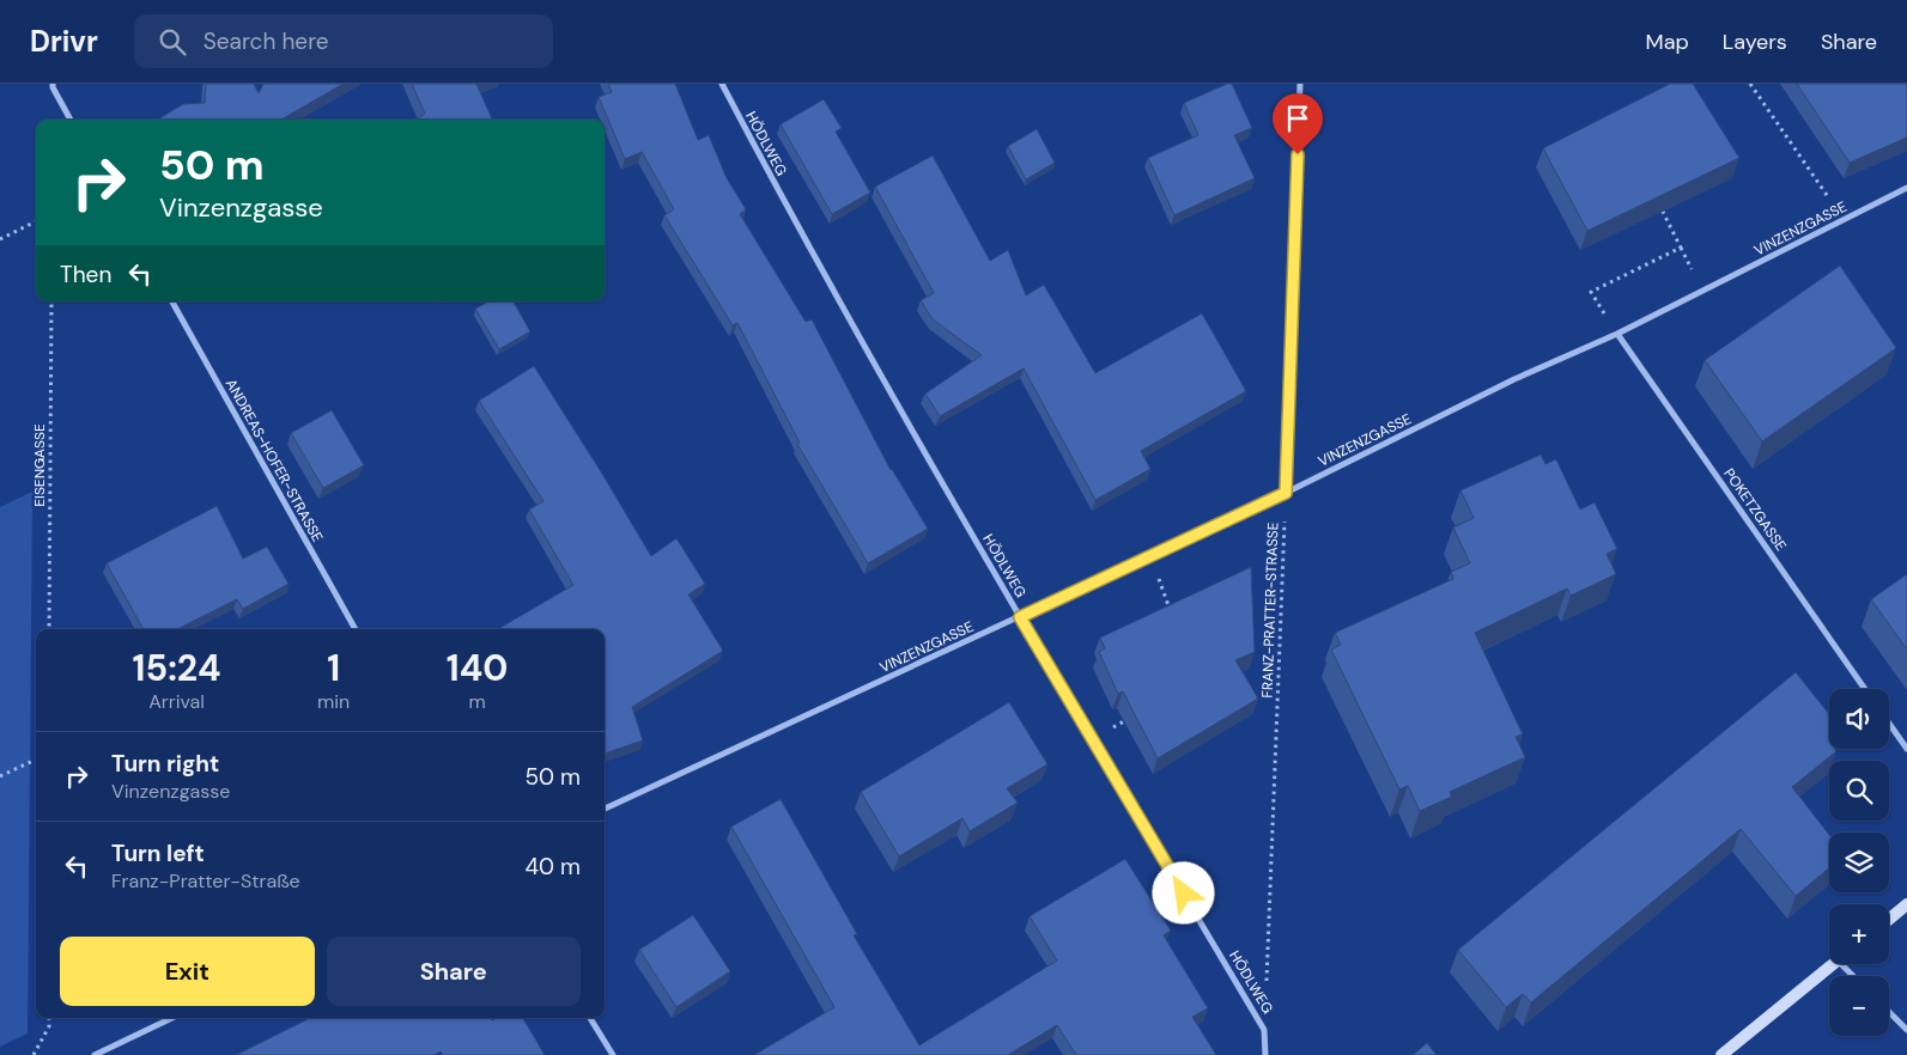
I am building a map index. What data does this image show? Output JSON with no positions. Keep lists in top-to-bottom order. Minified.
{"streets":{"street":["HÖDLWEG","VINZENZGASSE","ANDREAS-HOFER-STRASSE","POKETZGASSE"],"path":["EISENGASSE","FRANZ-PRATTER-STRASSE"]},"crossings":[["HÖDLWEG","VINZENZGASSE"],["HÖDLWEG","FRANZ-PRATTER-STRASSE"],["VINZENZGASSE","POKETZGASSE"],["VINZENZGASSE","FRANZ-PRATTER-STRASSE"]],"page":{"header":"Drivr","search":"Search here","nav":["Map","Layers","Share"],"turn":["50 m","Vinzenzgasse"],"then":"Then","eta":["15:24","Arrival","1","min","140","m"],"map_buttons":["+","−"],"list":[{"name":"Turn right","note":"Vinzenzgasse","value":"50 m"},{"name":"Turn left","note":"Franz-Pratter-Straße","value":"40 m"}],"buttons":["Exit","Share"]}}
